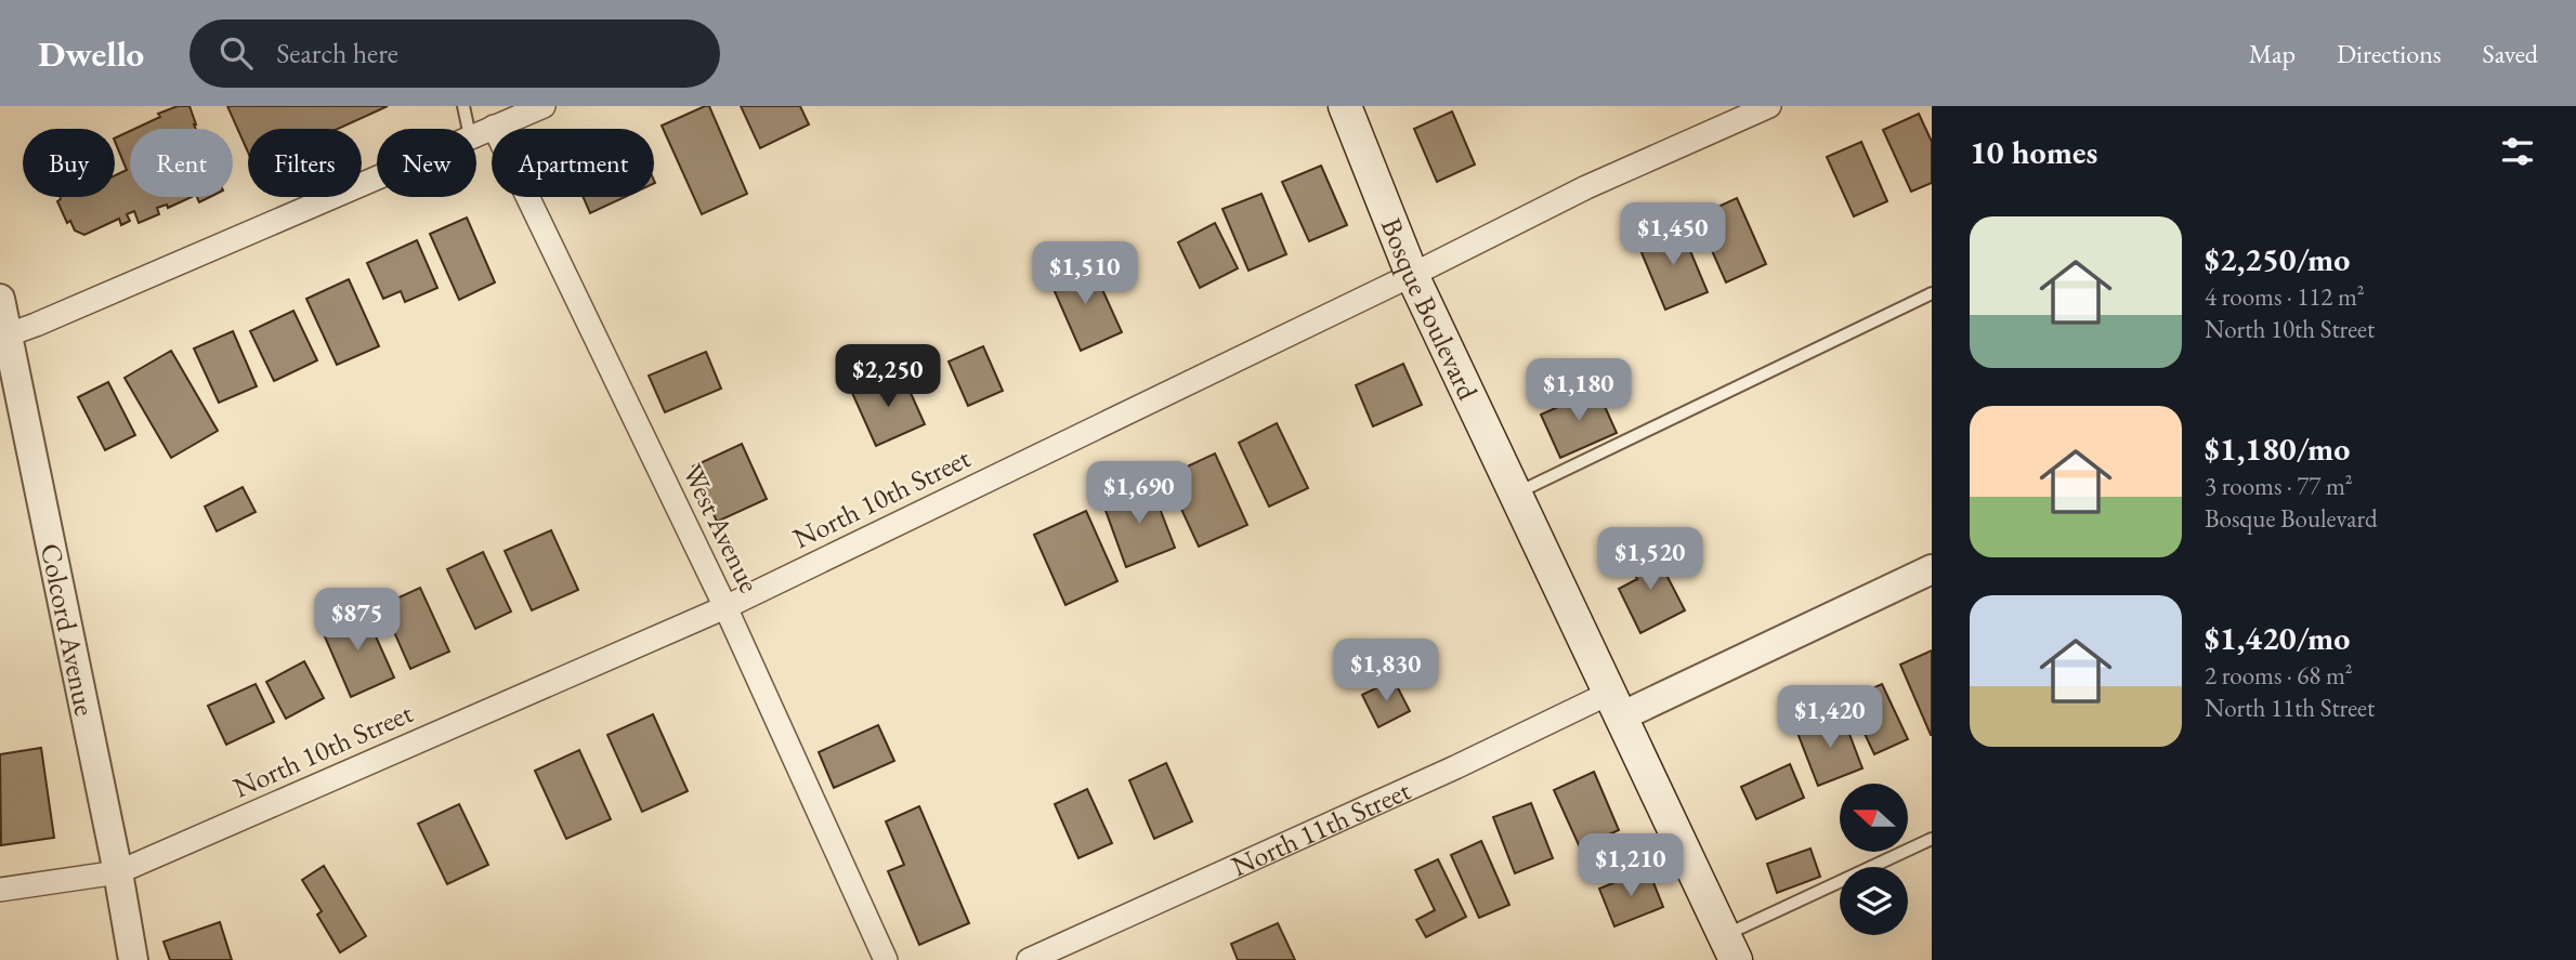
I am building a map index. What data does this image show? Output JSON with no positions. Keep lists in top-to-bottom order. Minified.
{"streets":{"main road":["Bosque Boulevard"],"street":["North 10th Street","West Avenue","Colcord Avenue","North 11th Street"]},"crossings":[["Bosque Boulevard","North 10th Street"],["Bosque Boulevard","North 11th Street"],["North 10th Street","West Avenue"],["North 10th Street","Colcord Avenue"]],"north":"left","page":{"header":"Dwello","search":"Search here","nav":["Map","Directions","Saved"],"heading":"10 homes","chip":["Buy","Rent","Filters","New","Apartment"],"list":[{"name":"$2,250/mo","note":"4 rooms · 112 m² · North 10th Street"},{"name":"$1,180/mo","note":"3 rooms · 77 m² · Bosque Boulevard"},{"name":"$1,420/mo","note":"2 rooms · 68 m² · North 11th Street"}],"price":["$1,450","$1,510","$2,250","$1,180","$1,690","$1,520","$875","$1,830","$1,420","$1,210"]}}
